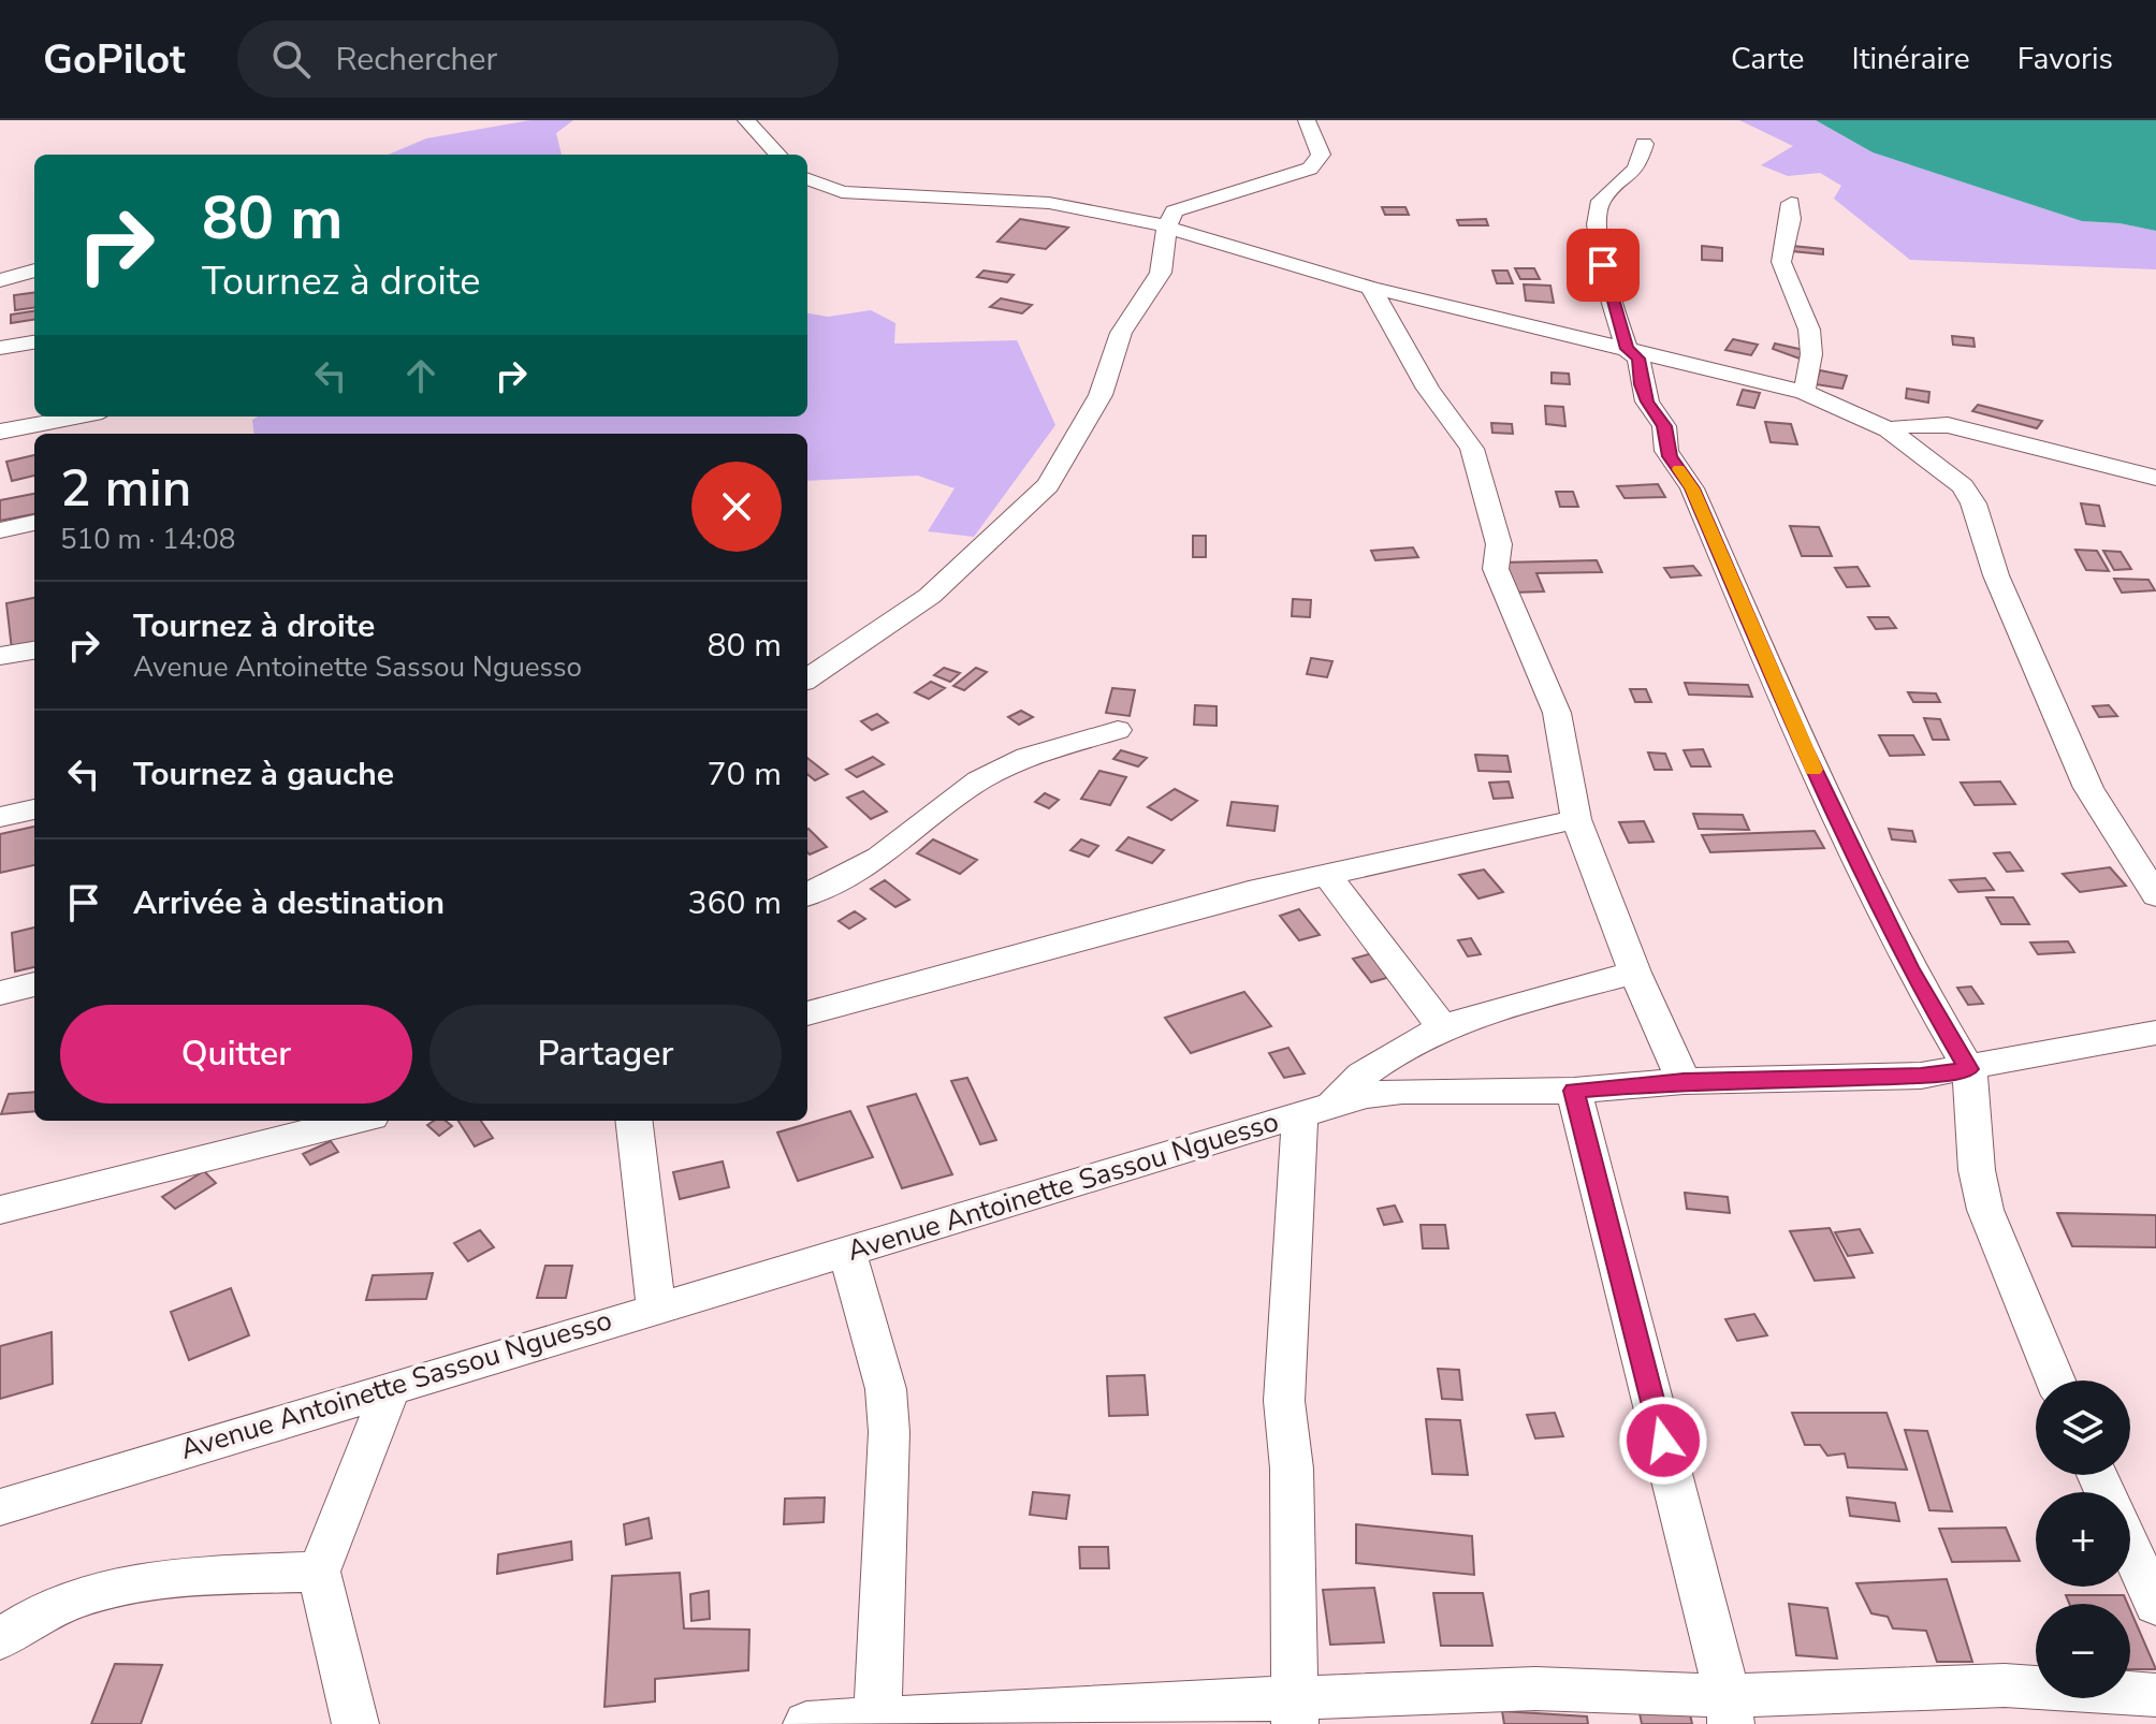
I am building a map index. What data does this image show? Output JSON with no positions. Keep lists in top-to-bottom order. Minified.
{"streets":{"street":["Avenue Antoinette Sassou Nguesso"]},"page":{"header":"GoPilot","search":"Rechercher","nav":["Carte","Itinéraire","Favoris"],"turn":["80 m","Tournez à droite"],"heading":["2 min","510 m · 14:08"],"list":[{"name":"Tournez à droite","note":"Avenue Antoinette Sassou Nguesso","value":"80 m"},{"name":"Tournez à gauche","value":"70 m"},{"name":"Arrivée à destination","value":"360 m"}],"buttons":["Quitter","Partager"],"map_buttons":["+","−"]}}
